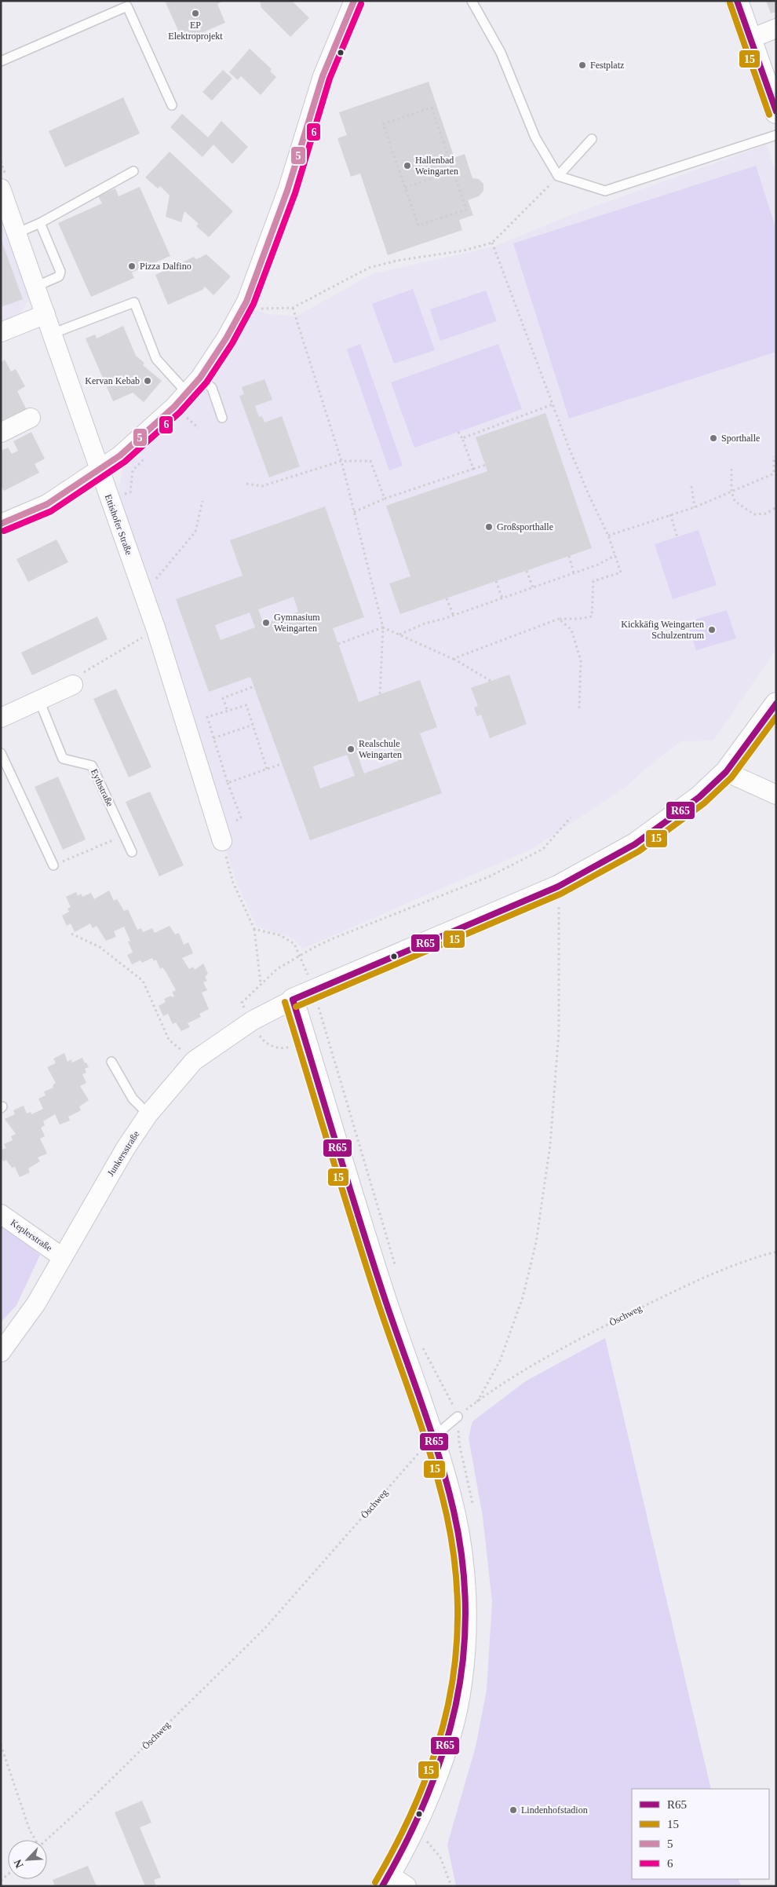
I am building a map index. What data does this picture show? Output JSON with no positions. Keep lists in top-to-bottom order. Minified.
{"streets":{"street":["Ettishofer Straße","Junkersstraße","Keplerstraße"],"lane":["Eythstraße"],"path":["Öschweg"]},"crossings":[["Junkersstraße","Keplerstraße"]],"places":["EP Elektroprojekt","Festplatz","Hallenbad Weingarten","Pizza Dalfino","Kervan Kebab","Sporthalle","Großsporthalle","Gymnasium Weingarten","Kickkäfig Weingarten Schulzentrum","Realschule Weingarten","Lindenhofstadion"],"lines":["transit line R65","transit line 5","transit line 15","transit line 6"],"legend":["R65","15","5","6"],"north":"bottom left"}
